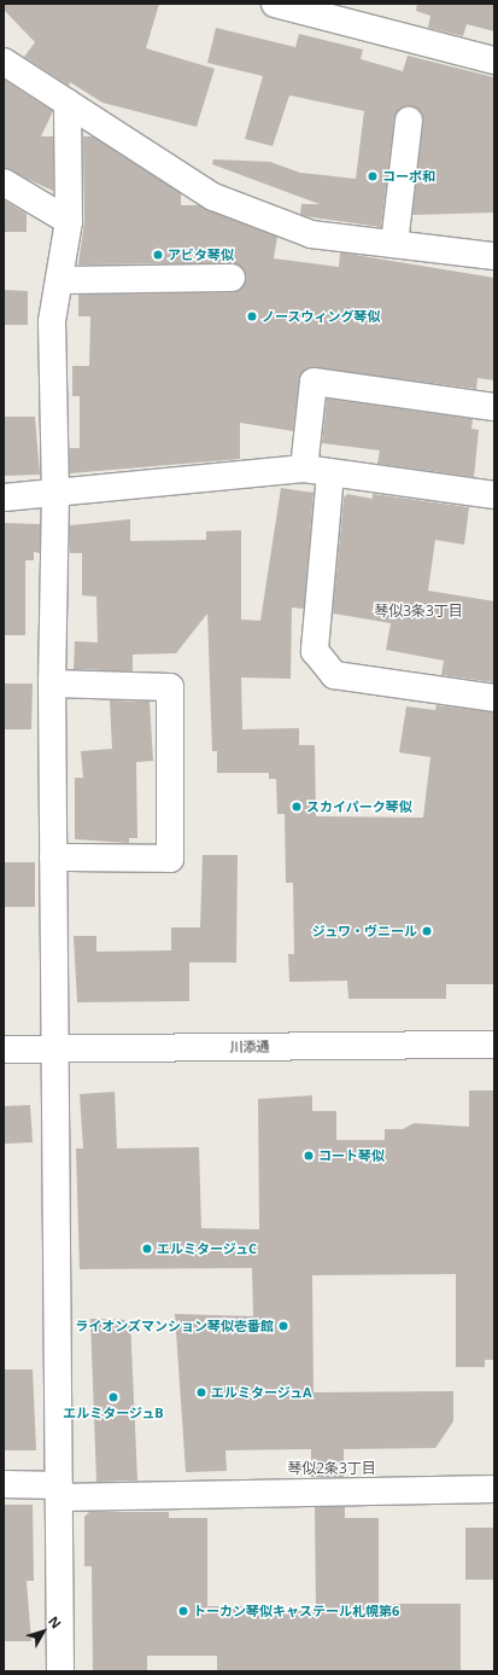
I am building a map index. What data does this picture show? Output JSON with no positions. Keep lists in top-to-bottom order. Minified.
{"streets":{"street":["川添通"]},"districts":["琴似3条3丁目","琴似2条3丁目"],"places":["コーポ和","アビタ琴似","ノースウィング琴似","スカイパーク琴似","ジュワ・ヴニール","コート琴似","エルミタージュC","ライオンズマンション琴似壱番館","エルミタージュA","エルミタージュB","トーカン琴似キャステール札幌第6"],"north":"top right"}
